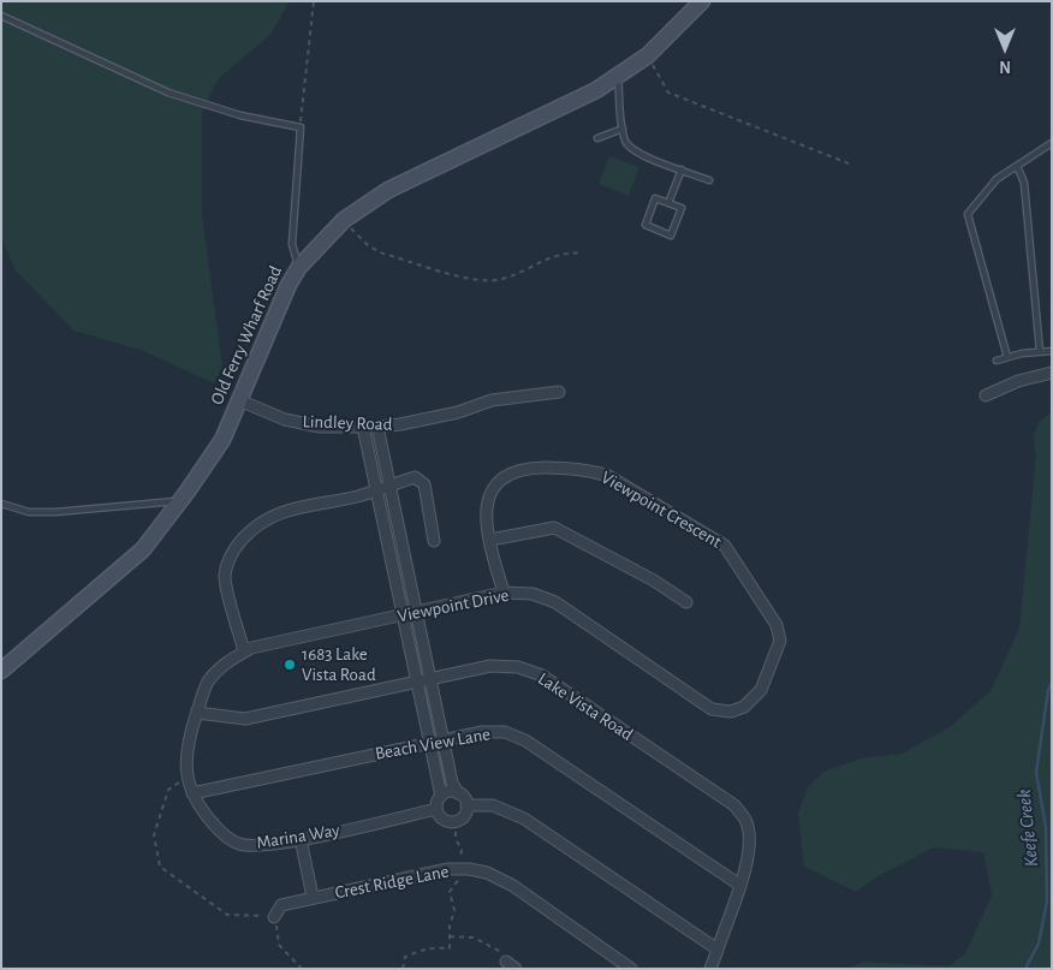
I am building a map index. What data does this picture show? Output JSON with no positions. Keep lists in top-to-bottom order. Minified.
{"streets":{"street":["Old Ferry Wharf Road","Lindley Road","Viewpoint Crescent","Viewpoint Drive","Lake Vista Road","Beach View Lane","Marina Way","Crest Ridge Lane"]},"crossings":[["Old Ferry Wharf Road","Lindley Road"],["Viewpoint Crescent","Viewpoint Drive"],["Viewpoint Drive","Lake Vista Road"],["Viewpoint Drive","Marina Way"],["Lake Vista Road","Beach View Lane"],["Lake Vista Road","Marina Way"],["Beach View Lane","Marina Way"]],"water":["Keefe Creek"],"places":["1683 Lake Vista Road"],"north":"bottom"}
